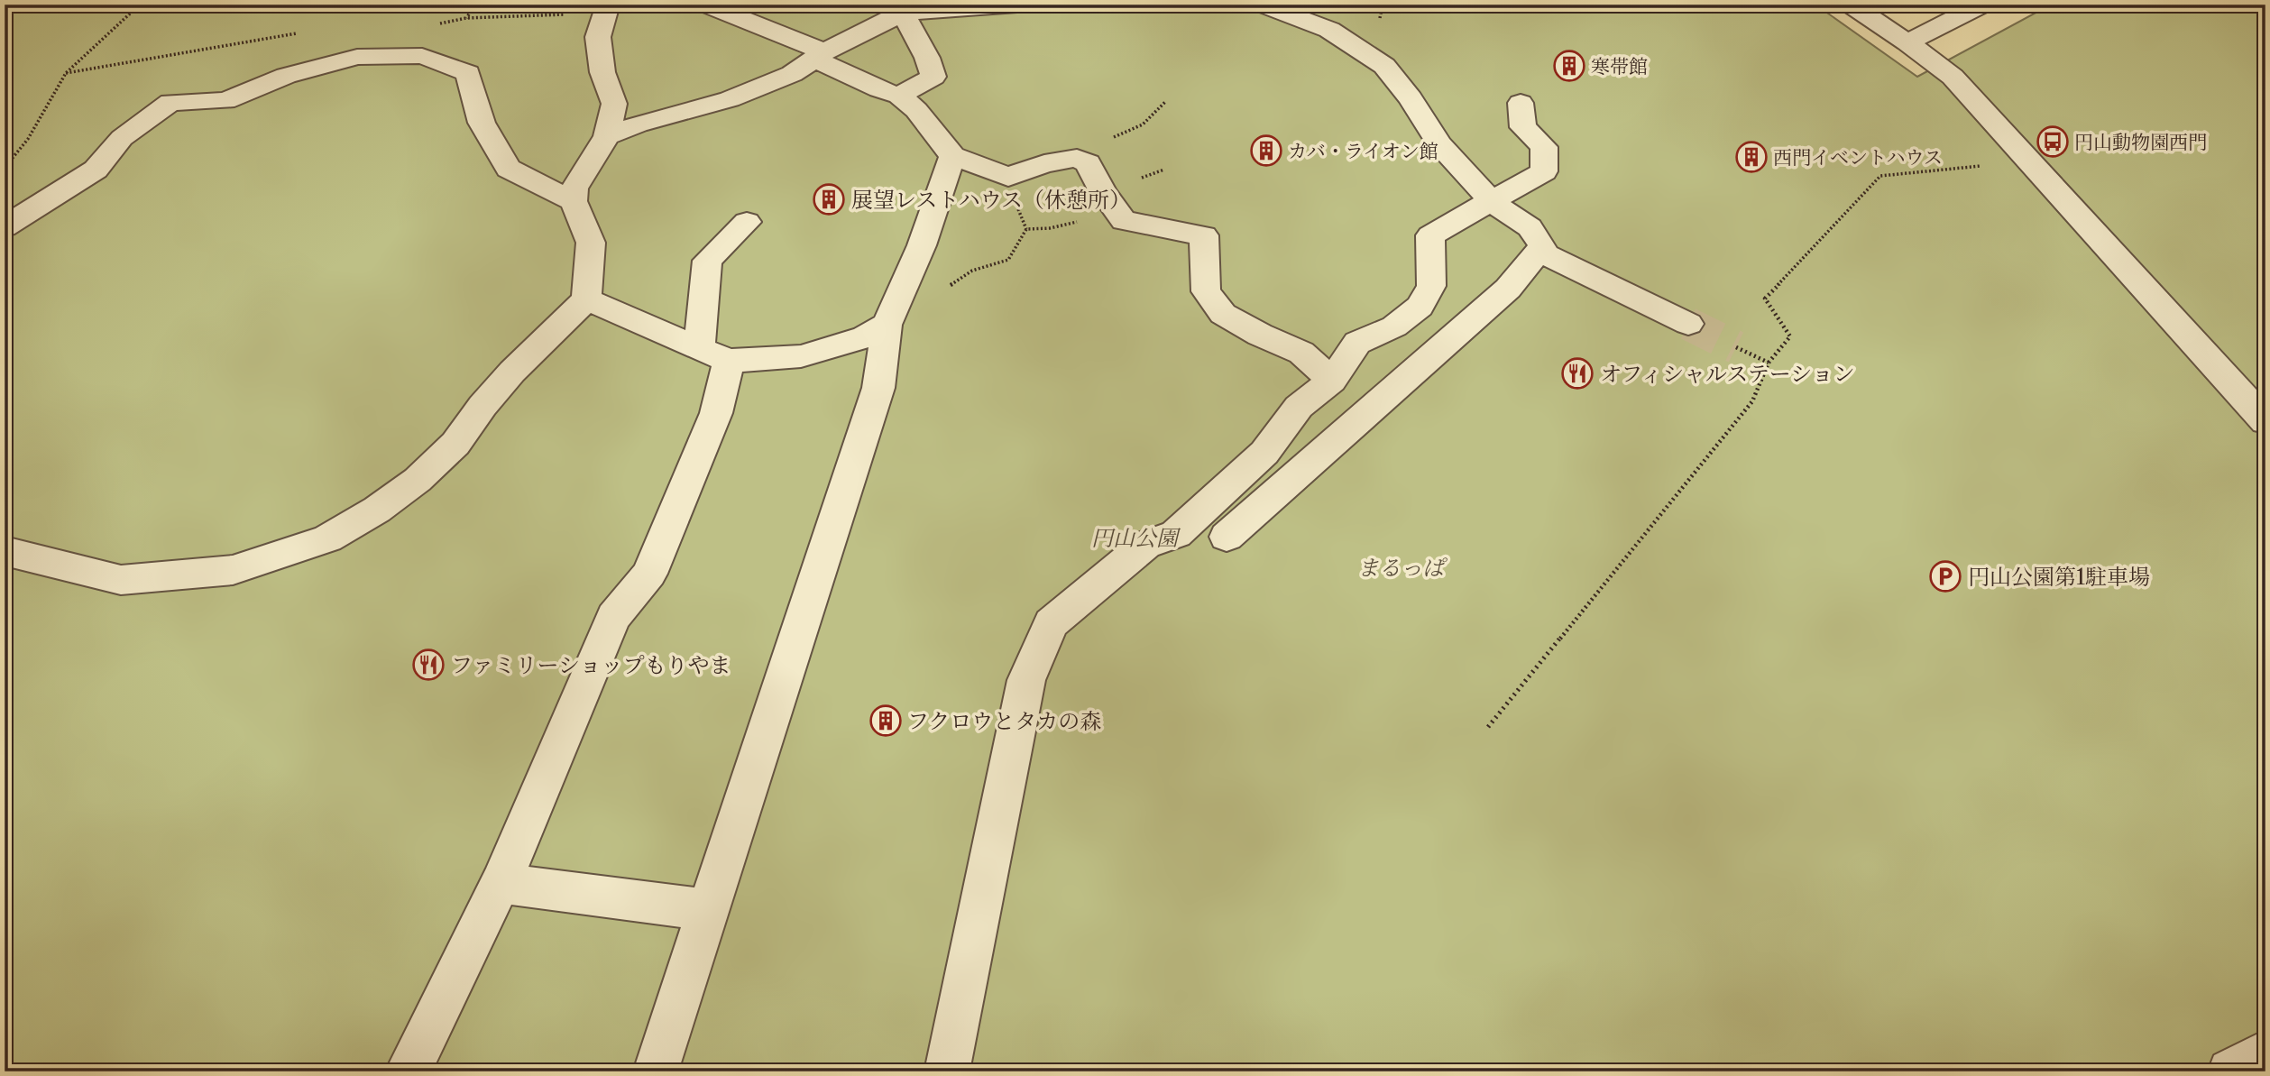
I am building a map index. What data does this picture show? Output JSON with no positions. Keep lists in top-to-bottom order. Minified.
{"parks":["円山公園","まるっぱ"],"places":{"building":["寒帯館","カバ・ライオン館","西門イベントハウス","展望レストハウス（休憩所）","フクロウとタカの森"],"bus stop":["円山動物園西門"],"restaurant":["オフィシャルステーション","ファミリーショップもりやま"],"parking":["円山公園第1駐車場"]}}
